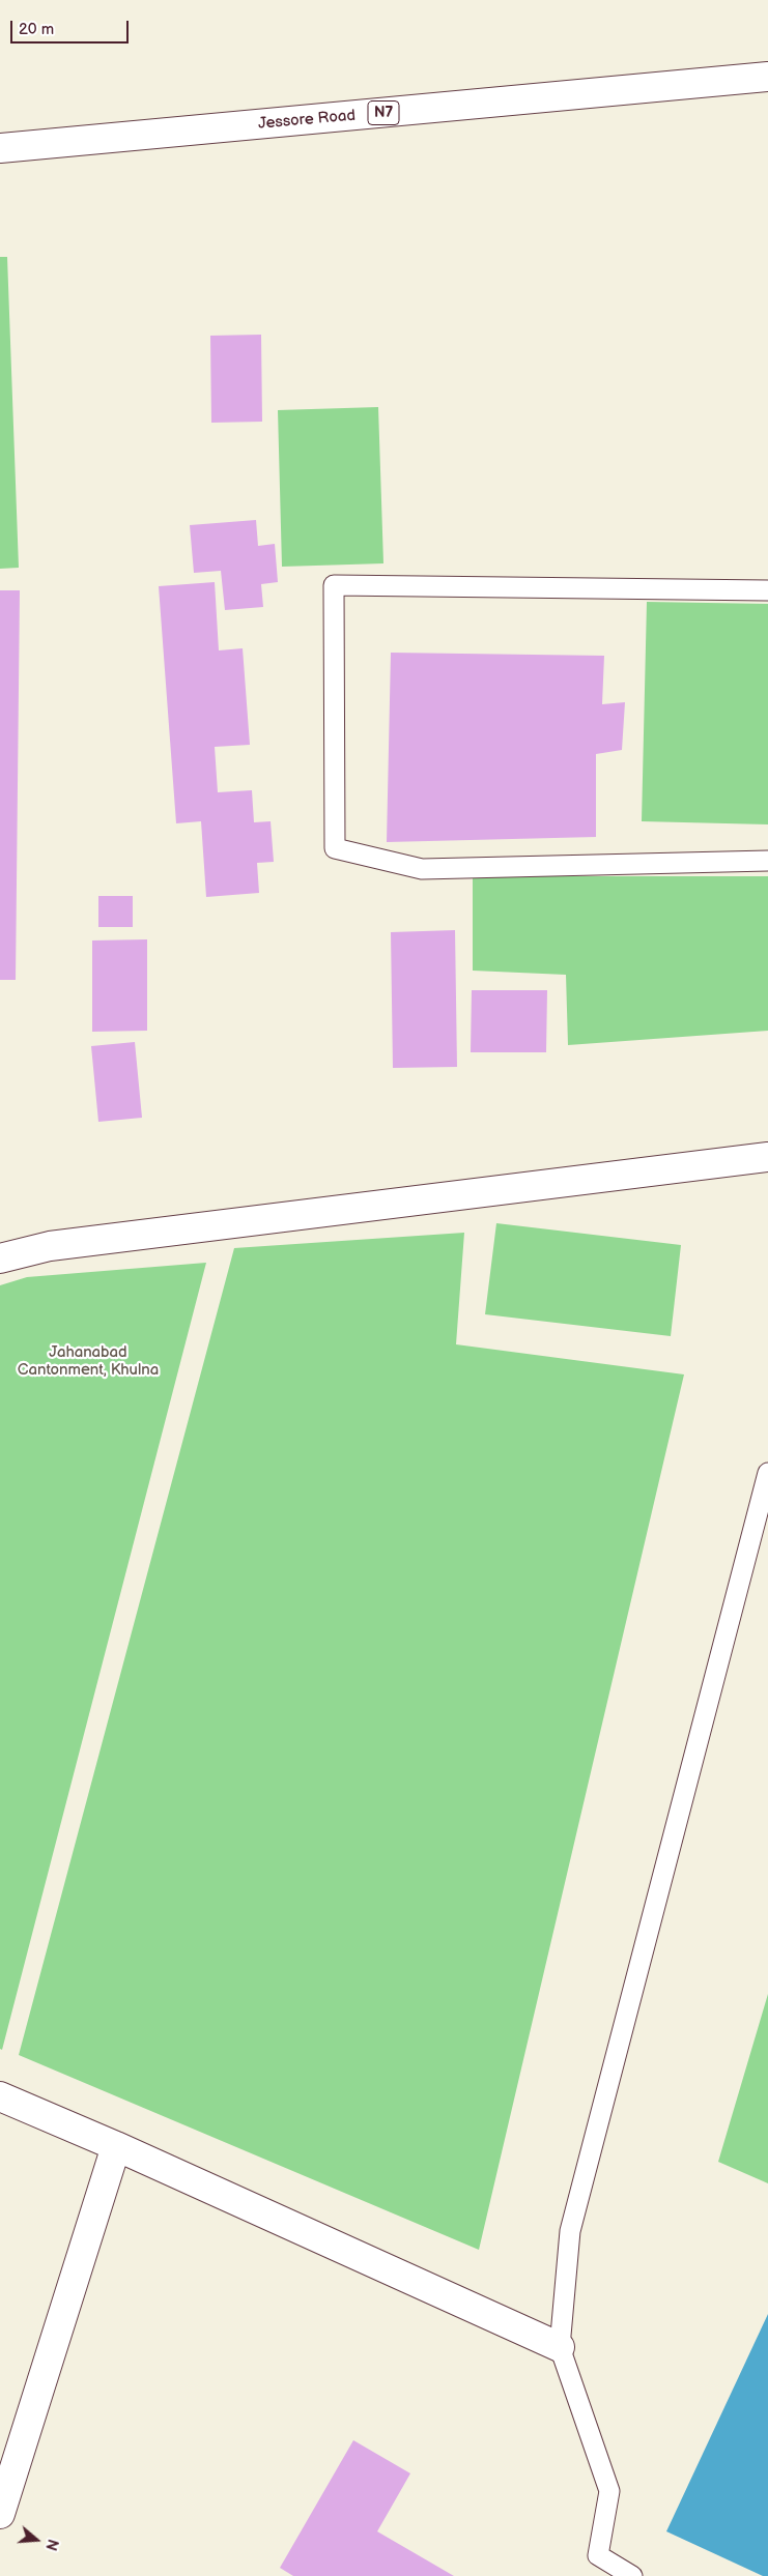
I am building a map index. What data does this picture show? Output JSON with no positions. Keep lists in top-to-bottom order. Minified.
{"streets":{"main road":["N7","Jessore Road"]},"parks":["Jahanabad Cantonment, Khulna"],"scale_bar":"20 m","north":"right"}
